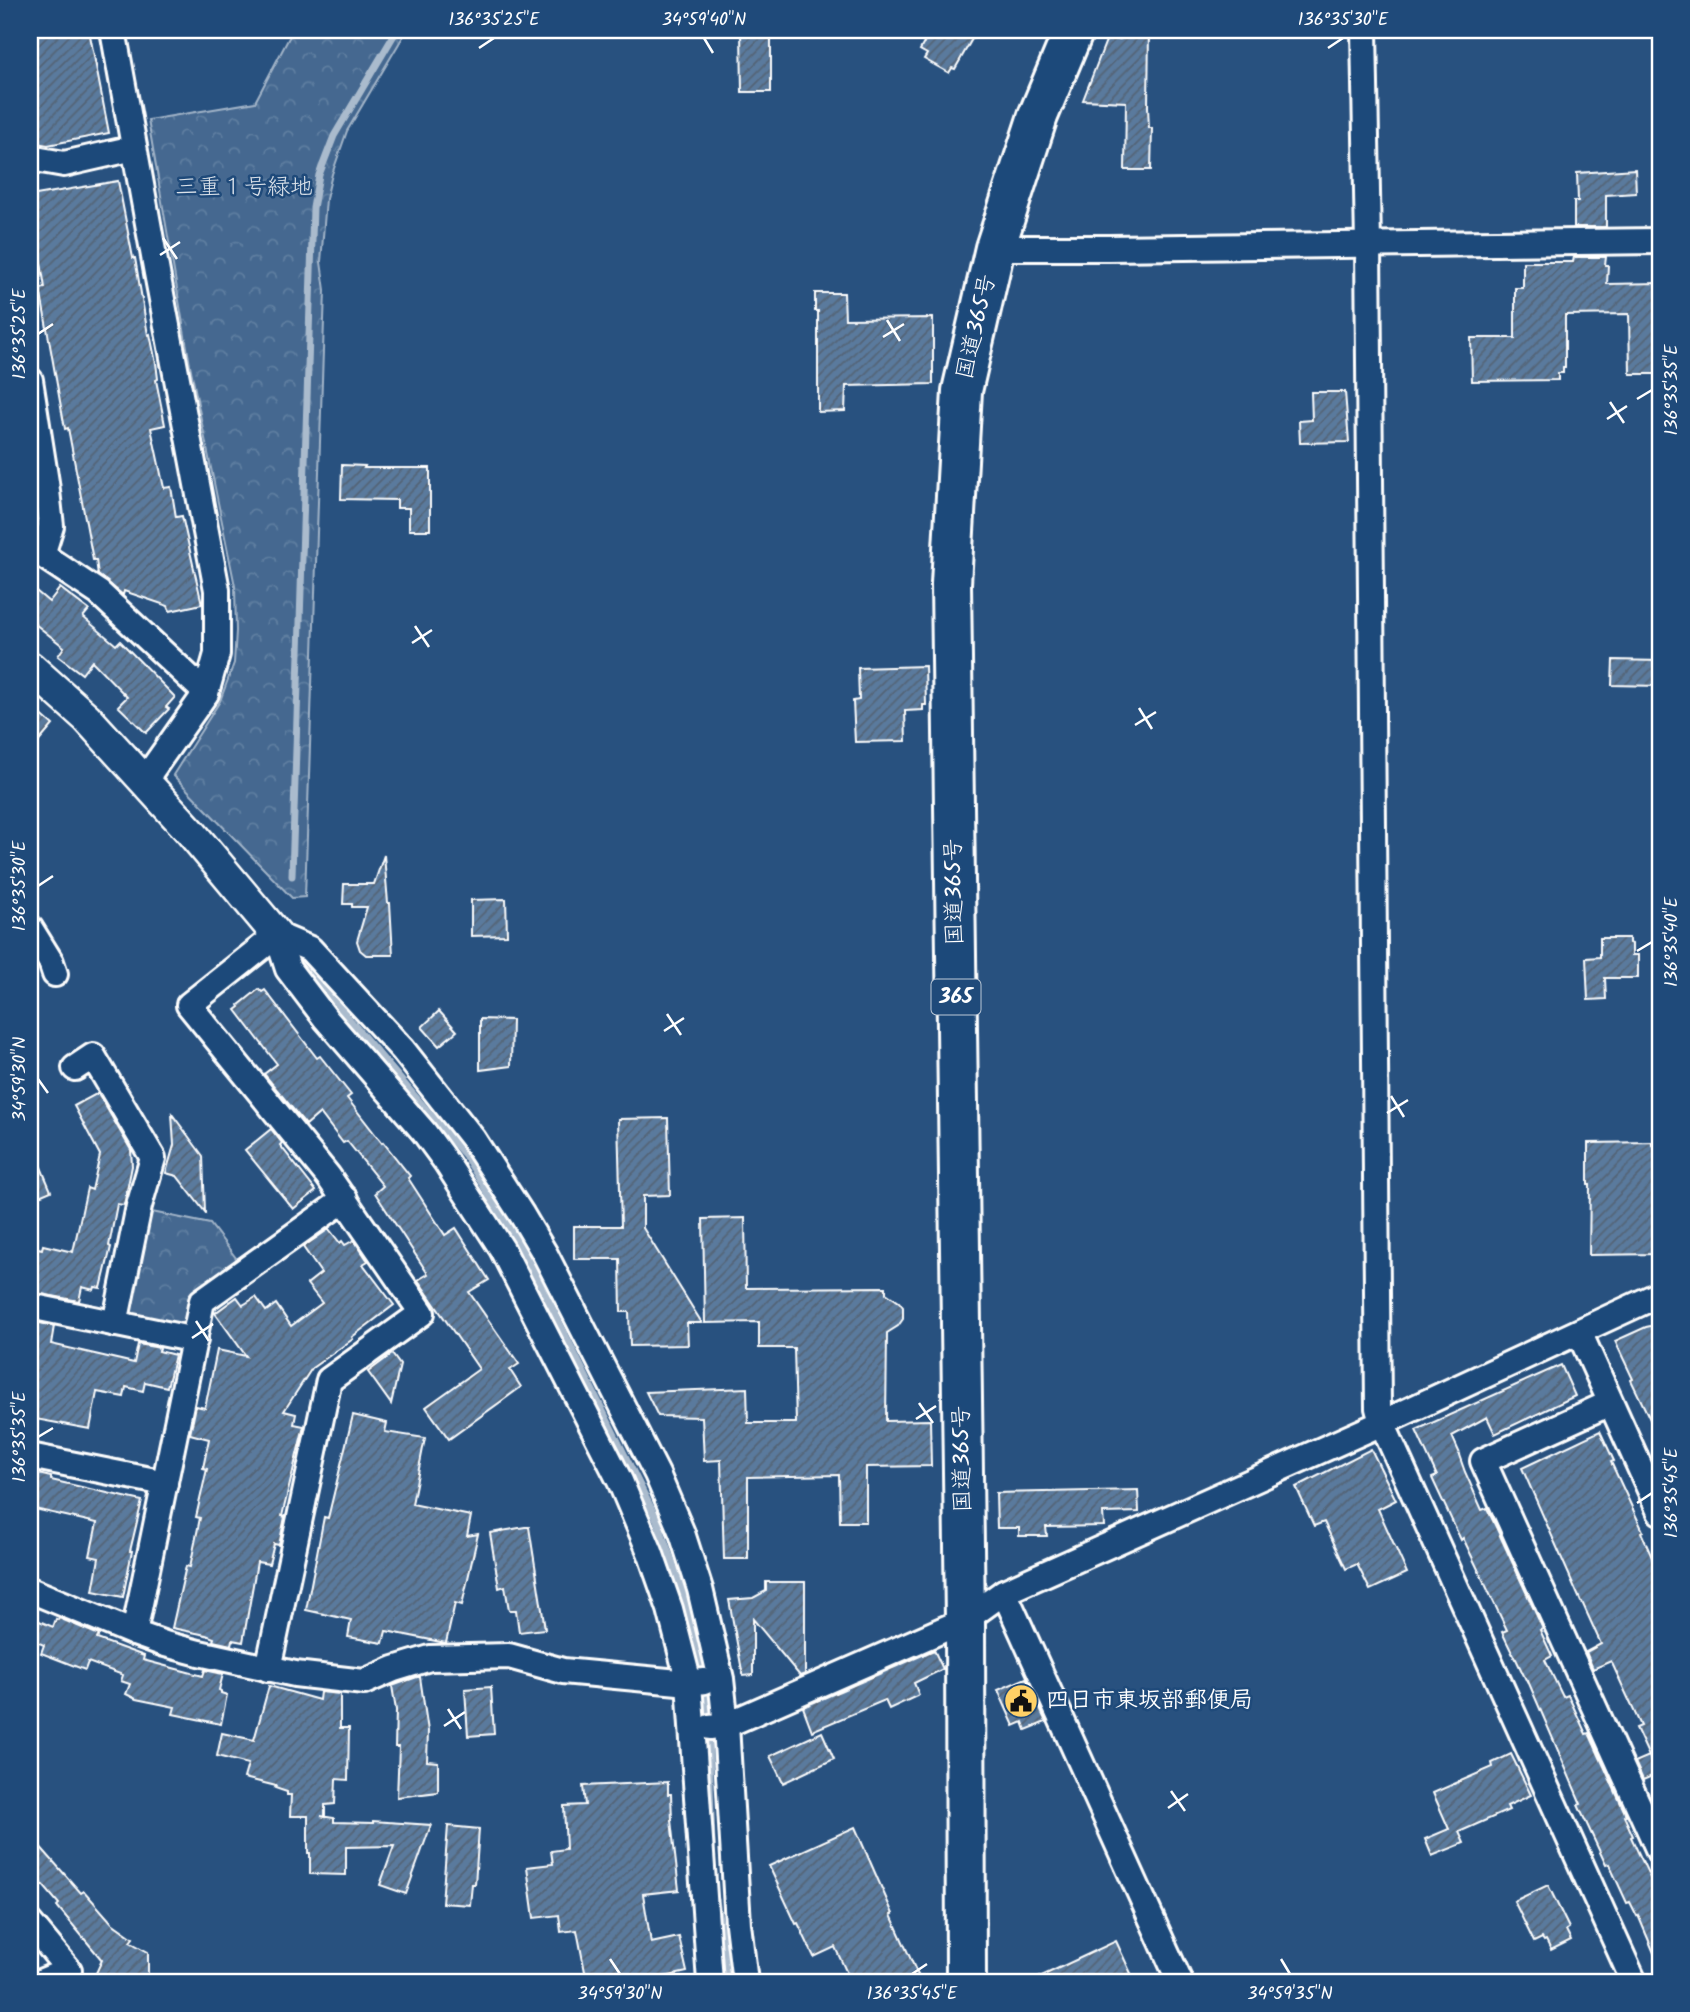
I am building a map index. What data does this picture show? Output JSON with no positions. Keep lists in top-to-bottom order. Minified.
{"streets":{"highway":["国道365号","365"]},"parks":["三重１号緑地"],"places":{"public building":["四日市東坂部郵便局"]},"coordinates":["136°35'25\"E","34°59'40\"N","136°35'30\"E","136°35'35\"E","136°35'40\"E","34°59'30\"N","136°35'45\"E","34°59'35\"N"]}
